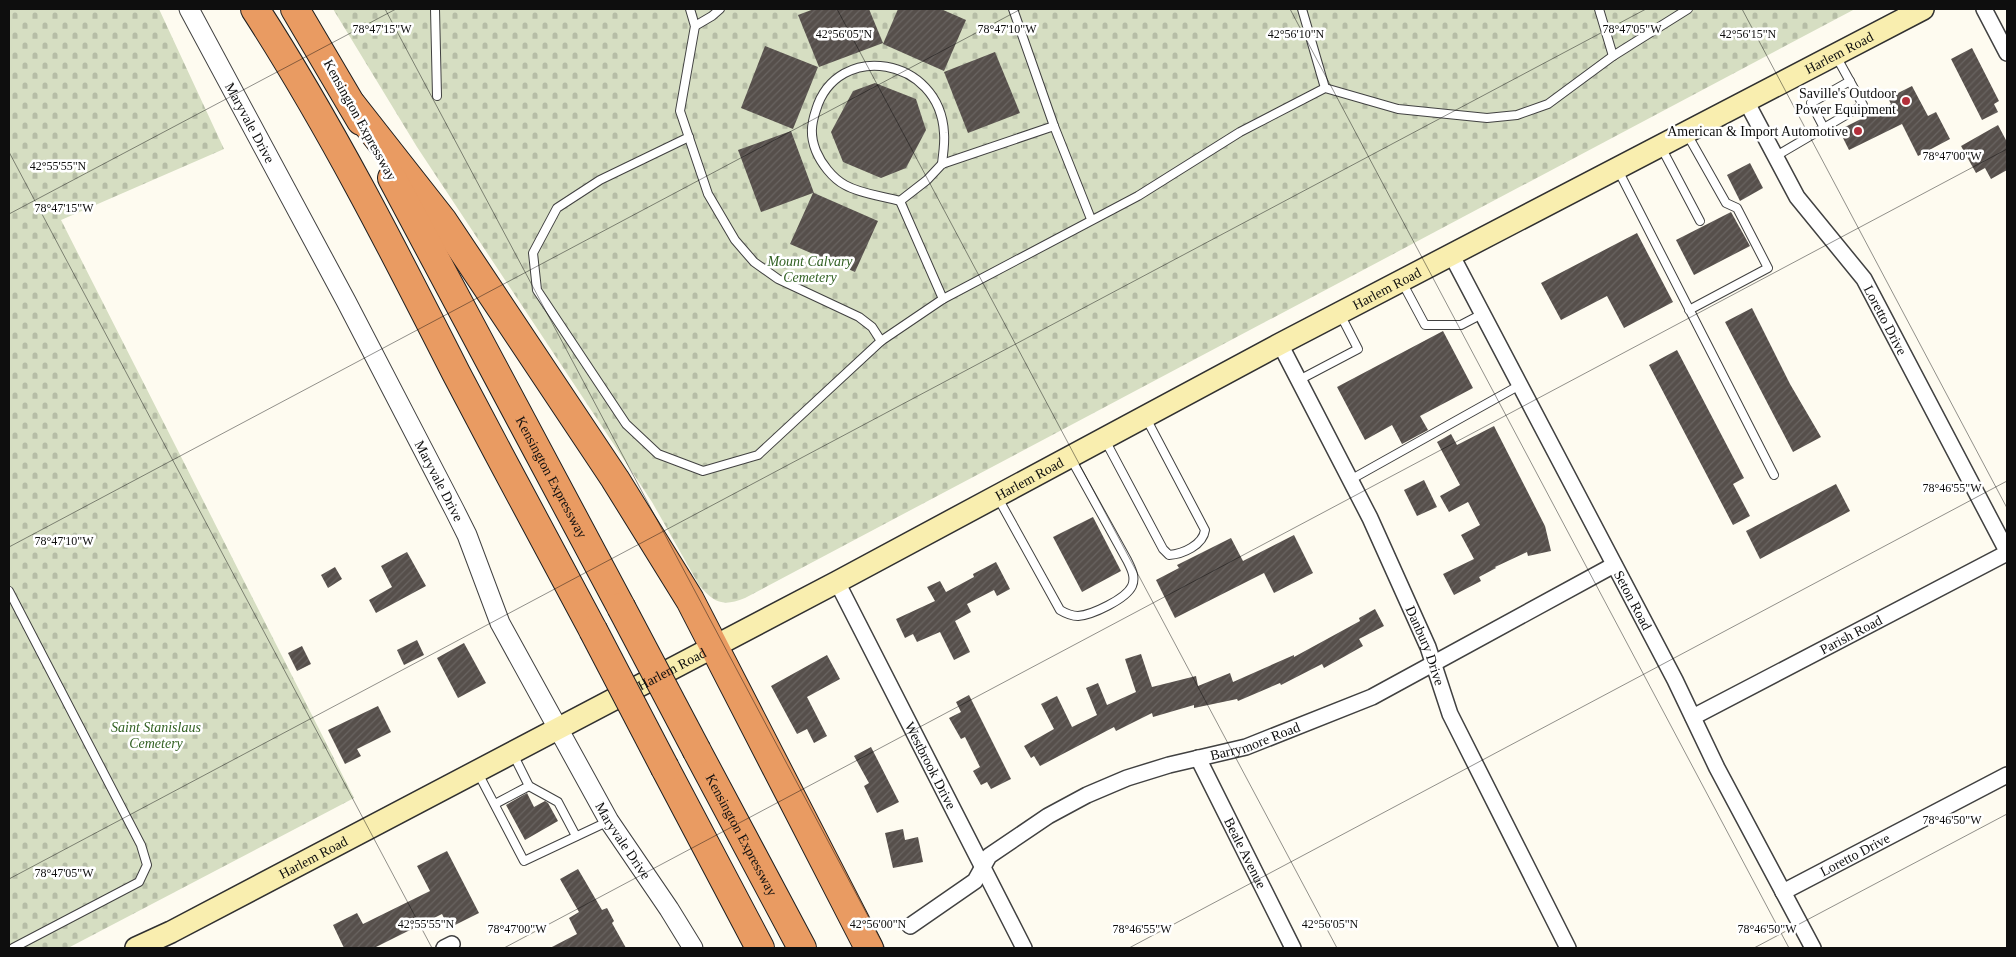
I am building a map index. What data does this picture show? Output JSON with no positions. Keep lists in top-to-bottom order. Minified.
{"streets":{"highway":["Kensington Expressway"],"main road":["Harlem Road"],"street":["Maryvale Drive","Loretto Drive","Seton Road","Parish Road","Danbury Drive","Barrymore Road","Westbrook Drive","Beale Avenue"]},"crossings":[["Harlem Road","Maryvale Drive"],["Harlem Road","Loretto Drive"],["Harlem Road","Seton Road"],["Harlem Road","Danbury Drive"],["Harlem Road","Westbrook Drive"],["Loretto Drive","Seton Road"],["Loretto Drive","Parish Road"],["Seton Road","Parish Road"],["Seton Road","Barrymore Road"],["Danbury Drive","Barrymore Road"],["Barrymore Road","Westbrook Drive"],["Barrymore Road","Beale Avenue"]],"parks":["Mount Calvary Cemetery","Saint Stanislaus Cemetery"],"places":["Saville's Outdoor Power Equipment","American & Import Automotive"],"coordinates":["78°47'15\"W","78°47'10\"W","78°47'05\"W","42°56'05\"N","42°56'10\"N","42°56'15\"N","78°47'00\"W","42°55'55\"N","78°46'55\"W","78°46'50\"W","42°56'00\"N"]}
